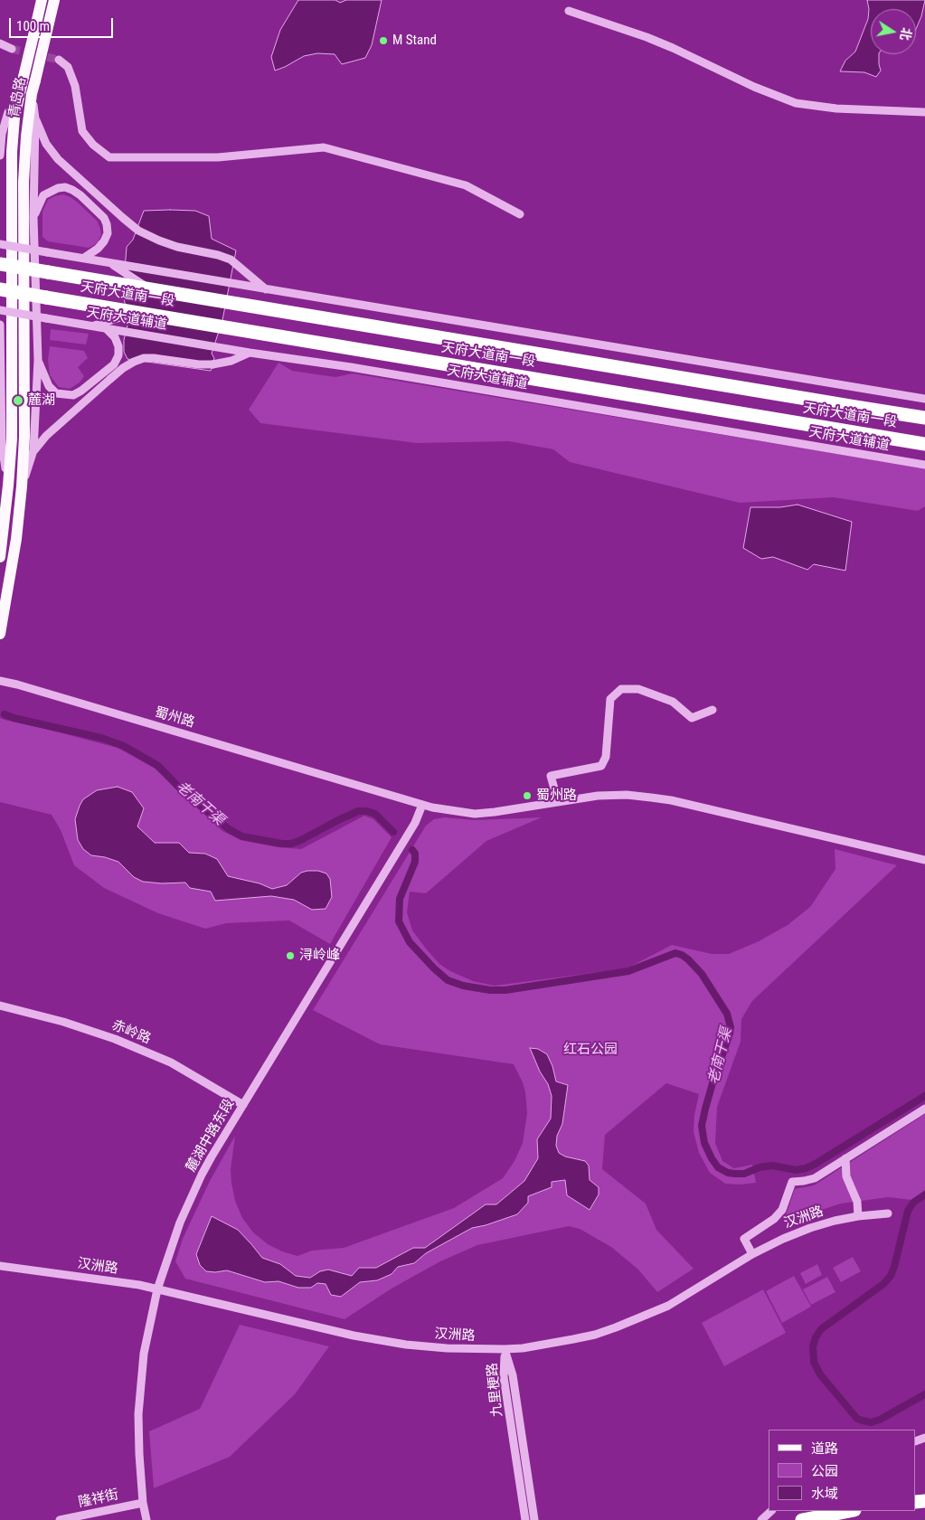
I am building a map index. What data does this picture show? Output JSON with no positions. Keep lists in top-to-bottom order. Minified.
{"streets":{"highway":["天府大道南一段"],"main road":["青岛路"],"street":["天府大道辅道","蜀州路","赤岭路","麓湖中路东段","汉洲路","九里梗路","隆祥街"]},"crossings":[["蜀州路","麓湖中路东段"],["赤岭路","麓湖中路东段"],["麓湖中路东段","汉洲路"],["麓湖中路东段","隆祥街"],["汉洲路","九里梗路"]],"water":["老南干渠"],"parks":["红石公园"],"places":["M Stand","麓湖","蜀州路","浔岭峰"],"legend":["道路","公园","水域"],"scale_bar":"100 m","north":"right"}
